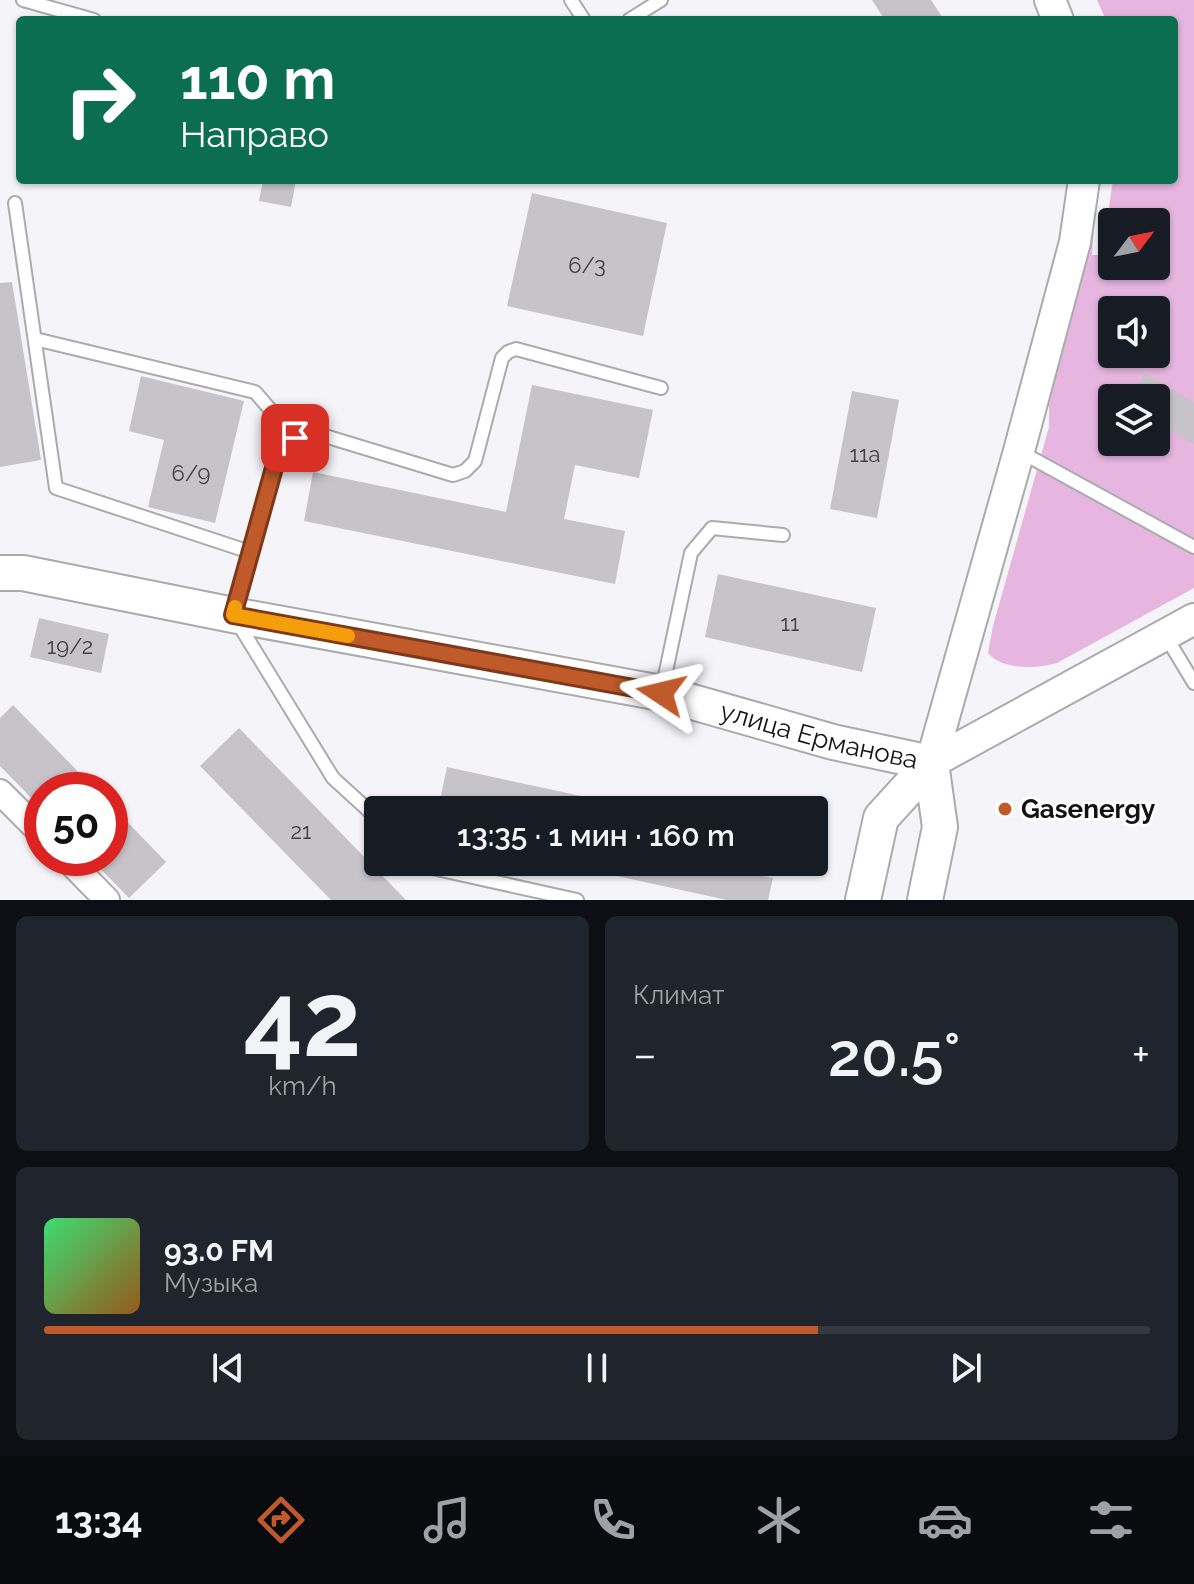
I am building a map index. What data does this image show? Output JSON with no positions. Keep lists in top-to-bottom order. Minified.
{"streets":{"main road":["улица Ерманова"]},"places":["Gasenergy"],"house_numbers":["6/3","11а","6/9","11","19/2","21"],"north":"top right","page":{"turn":["110 m","Направо"],"limit":"50","trip":"13:35 · 1 мин · 160 m","tile":[["42","km/h"],"Климат"],"heat":["−","20.5°","+"],"song":["93.0 FM","Музыка"],"tabs":"13:34"}}
